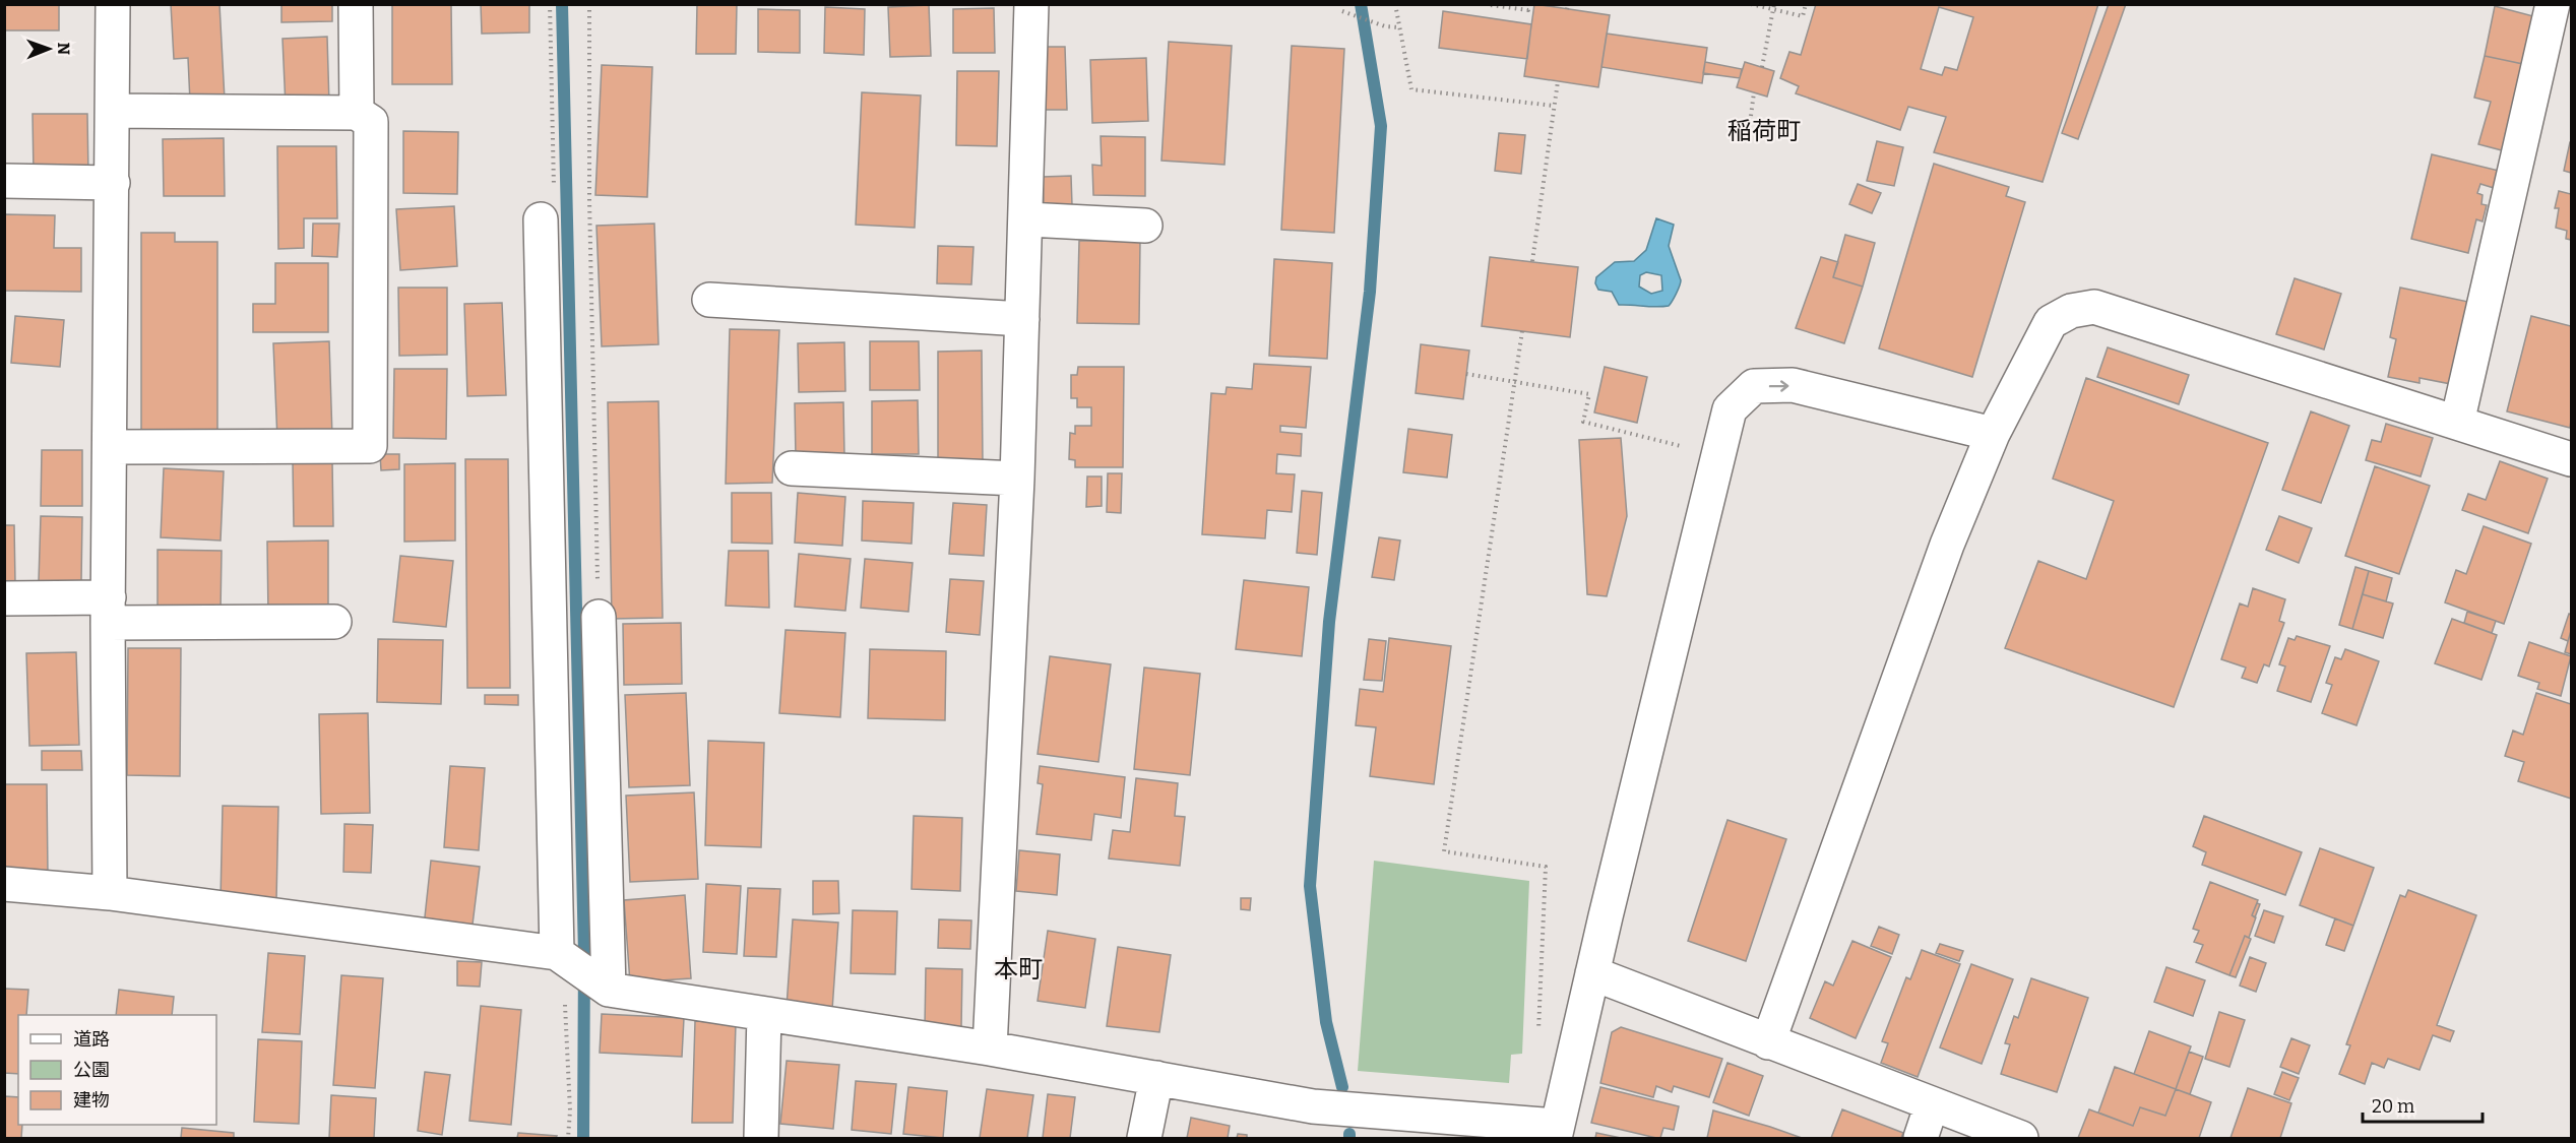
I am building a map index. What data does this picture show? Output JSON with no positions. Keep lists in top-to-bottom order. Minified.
{"districts":["稲荷町","本町"],"legend":["道路","公園","建物"],"scale_bar":"20 m","north":"right"}
